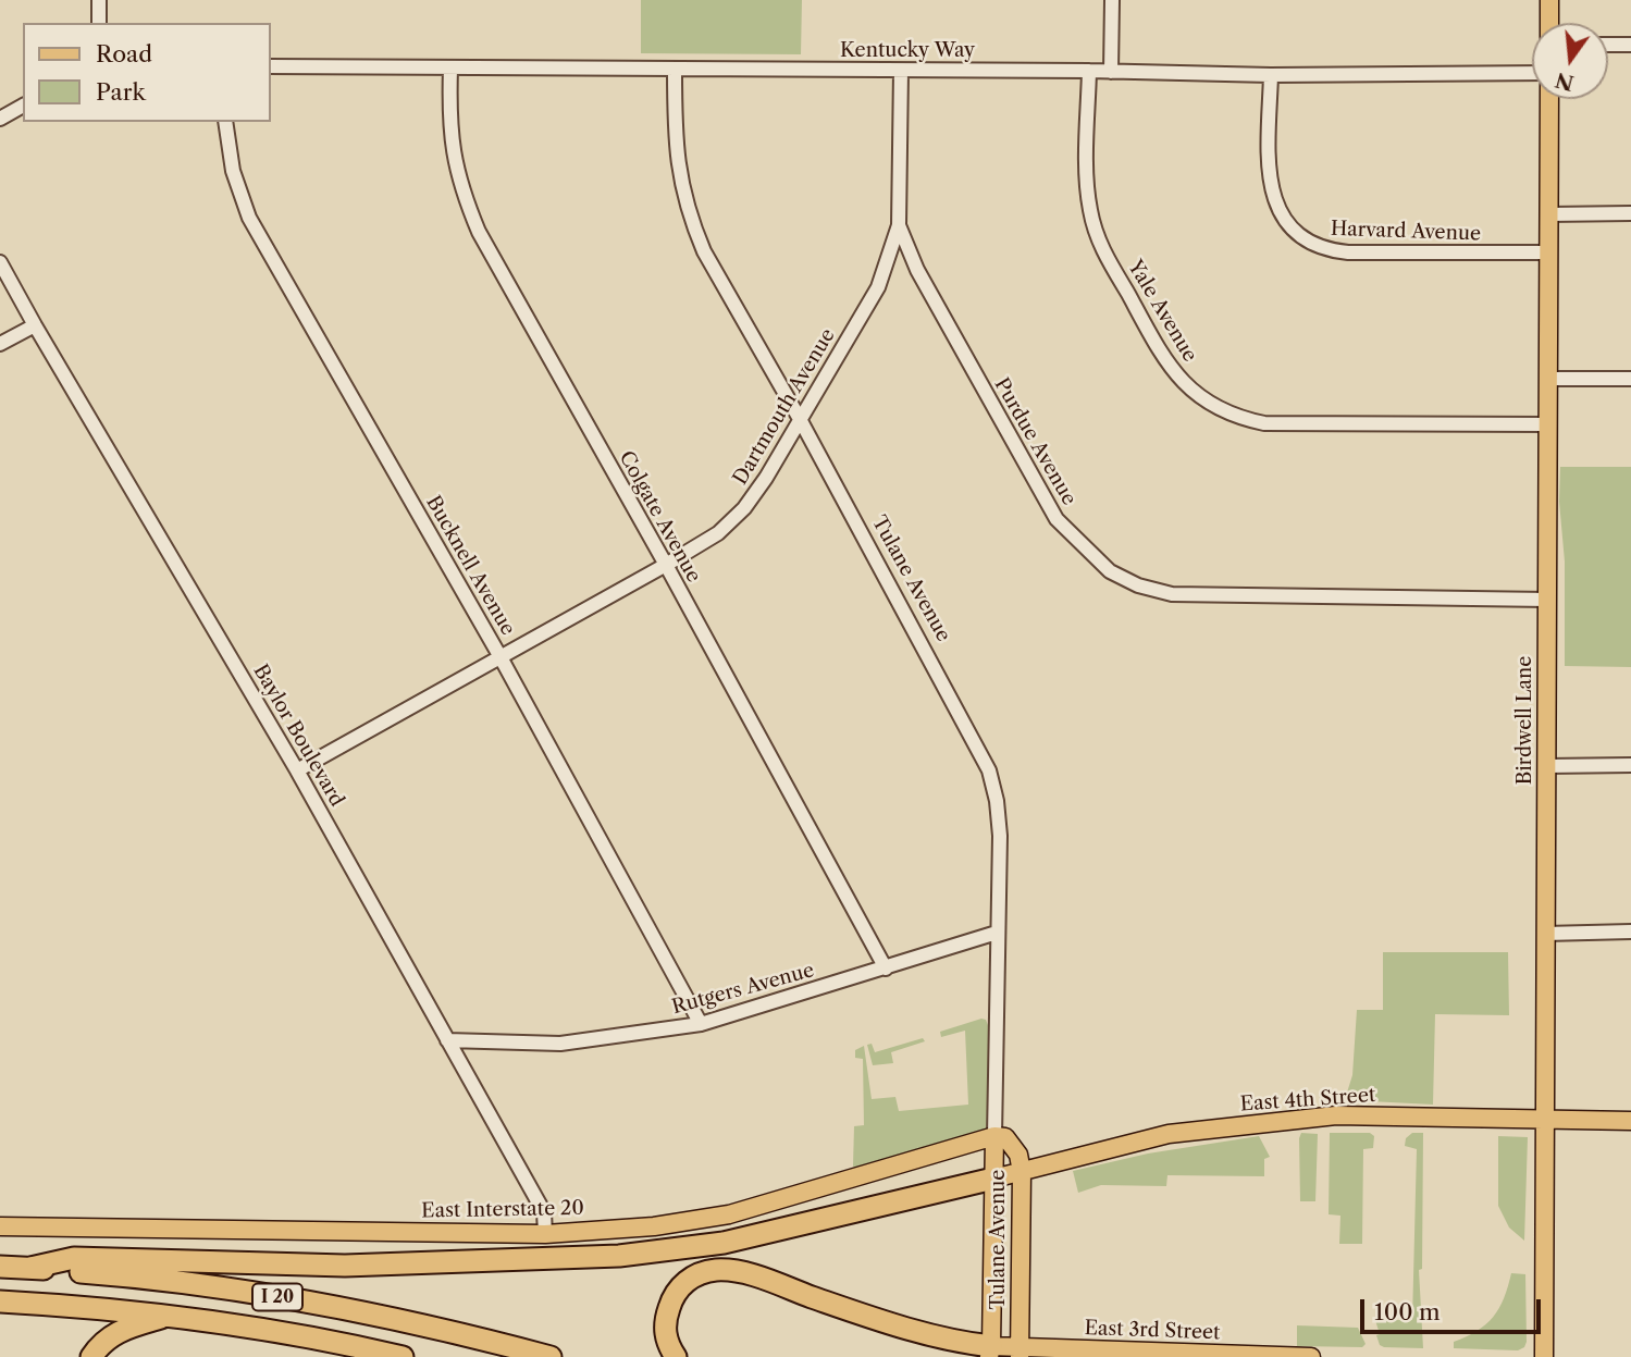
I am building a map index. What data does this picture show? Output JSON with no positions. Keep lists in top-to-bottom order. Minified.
{"streets":{"highway":["I 20"],"main road":["Tulane Avenue","Birdwell Lane","East 4th Street","East Interstate 20","East 3rd Street"],"street":["Kentucky Way","Harvard Avenue","Yale Avenue","Dartmouth Avenue","Purdue Avenue","Colgate Avenue","Bucknell Avenue","Baylor Boulevard","Rutgers Avenue"]},"crossings":[["Kentucky Way","Harvard Avenue"],["Kentucky Way","Yale Avenue"],["Kentucky Way","Purdue Avenue"],["Kentucky Way","Colgate Avenue"],["Kentucky Way","Tulane Avenue"],["Harvard Avenue","Birdwell Lane"],["Yale Avenue","Birdwell Lane"],["Dartmouth Avenue","Purdue Avenue"],["Dartmouth Avenue","Colgate Avenue"],["Dartmouth Avenue","Bucknell Avenue"],["Dartmouth Avenue","Tulane Avenue"],["Dartmouth Avenue","Baylor Boulevard"],["Purdue Avenue","Birdwell Lane"],["Colgate Avenue","Rutgers Avenue"],["Bucknell Avenue","Rutgers Avenue"],["Tulane Avenue","Rutgers Avenue"],["Tulane Avenue","East 4th Street"],["Tulane Avenue","East Interstate 20"],["Tulane Avenue","East 3rd Street"],["Birdwell Lane","East 4th Street"],["Baylor Boulevard","Rutgers Avenue"],["Baylor Boulevard","East Interstate 20"]],"legend":["Road","Park"],"scale_bar":"100 m","north":"bottom"}
